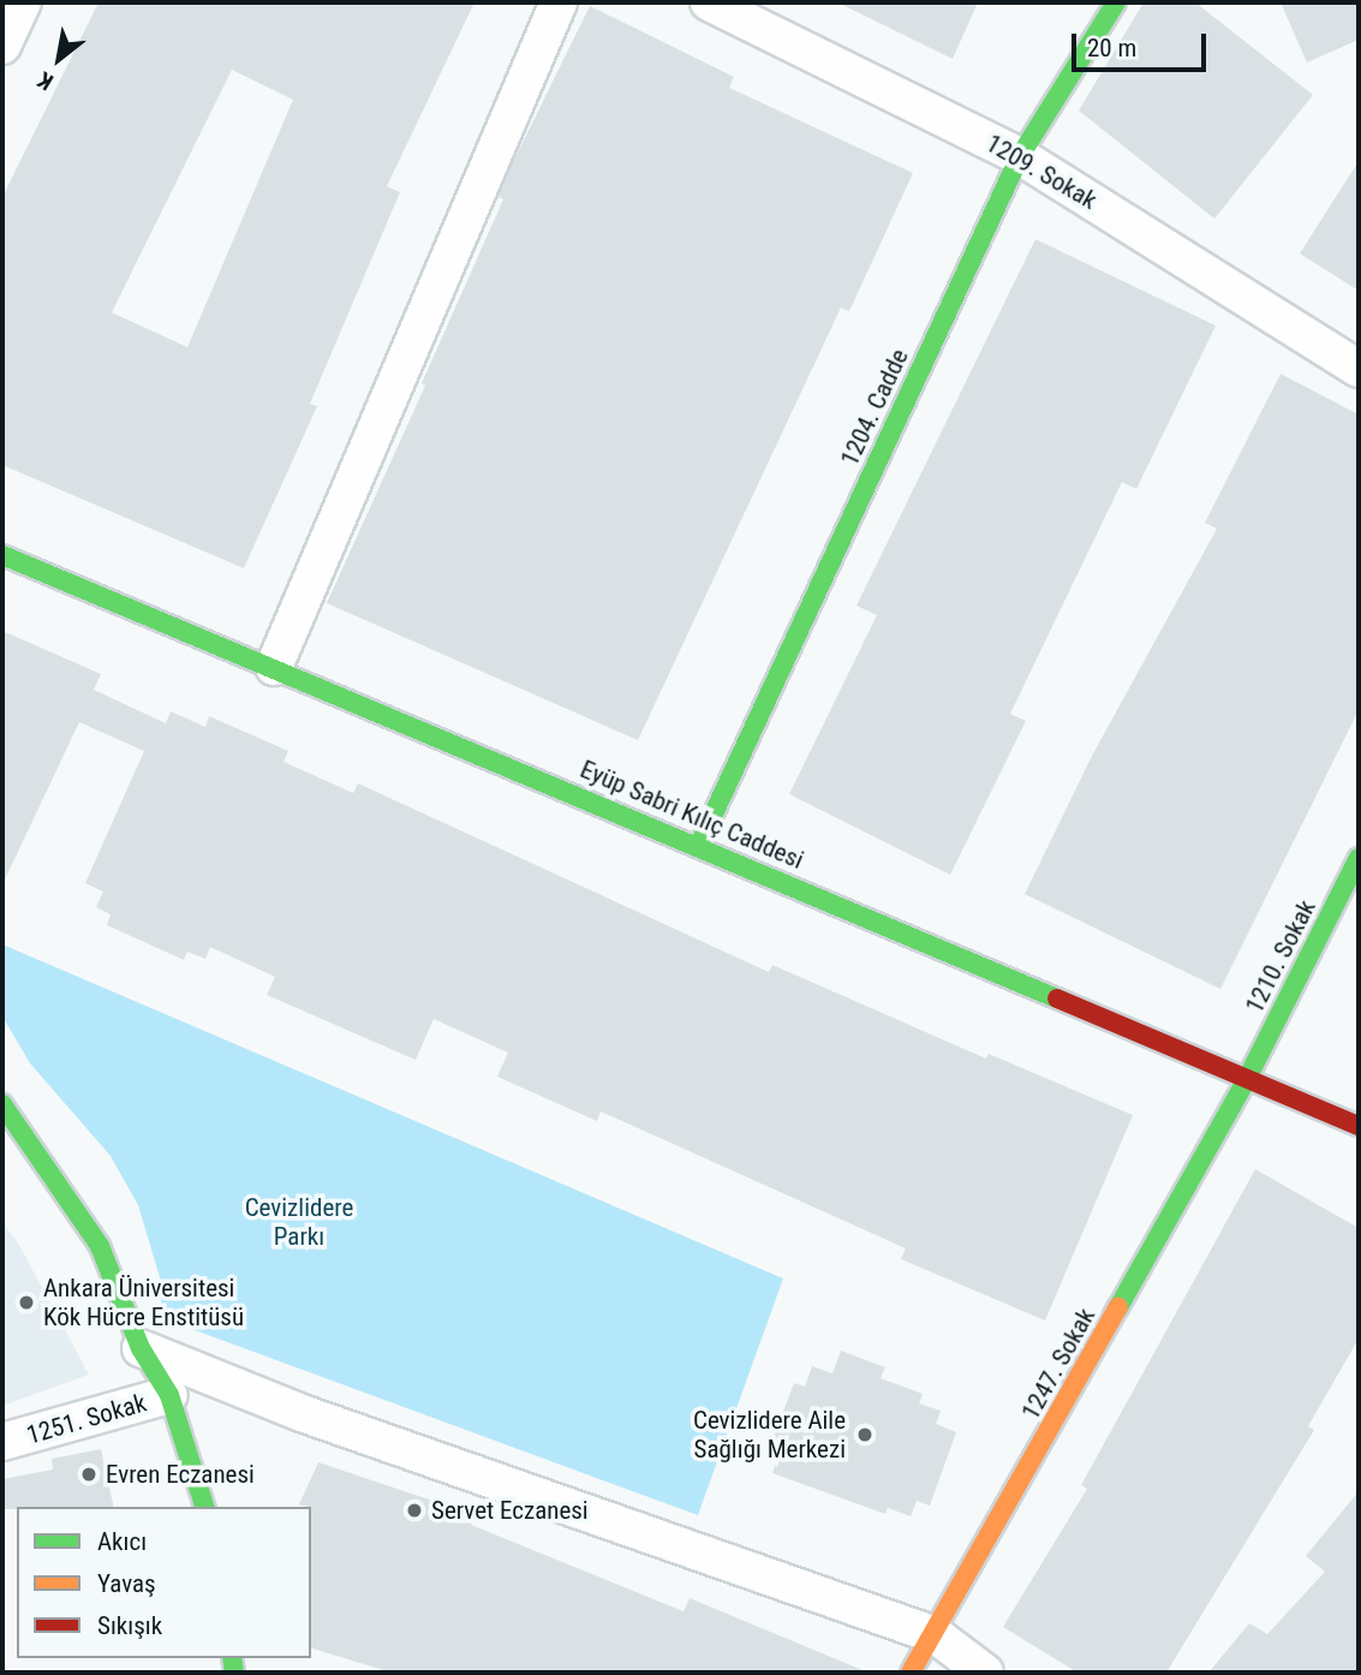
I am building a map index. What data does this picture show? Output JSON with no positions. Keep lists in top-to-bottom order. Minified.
{"streets":{"street":["1209. Sokak","1204. Cadde","Eyüp Sabri Kılıç Caddesi","1210. Sokak","1247. Sokak","1251. Sokak"]},"crossings":[["1209. Sokak","1204. Cadde"],["1204. Cadde","Eyüp Sabri Kılıç Caddesi"],["Eyüp Sabri Kılıç Caddesi","1210. Sokak"],["Eyüp Sabri Kılıç Caddesi","1247. Sokak"],["1210. Sokak","1247. Sokak"]],"parks":["Cevizlidere Parkı"],"places":["Ankara Üniversitesi Kök Hücre Enstitüsü","Cevizlidere Aile Sağlığı Merkezi","Evren Eczanesi","Servet Eczanesi"],"legend":["Akıcı","Yavaş","Sıkışık"],"scale_bar":"20 m","north":"bottom left"}
